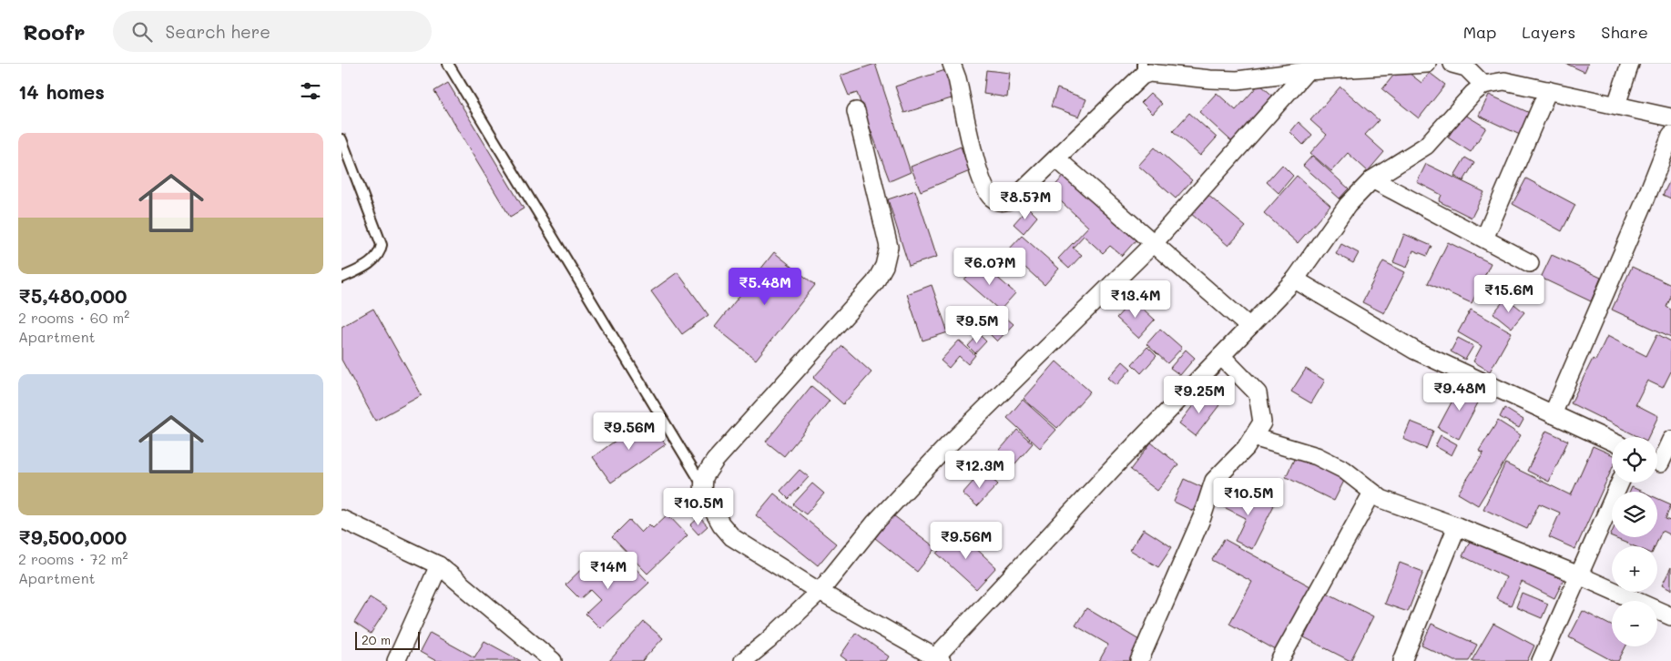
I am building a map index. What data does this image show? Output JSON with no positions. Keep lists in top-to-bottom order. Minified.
{"scale_bar":"20 m","page":{"header":"Roofr","search":"Search here","nav":["Map","Layers","Share"],"heading":"14 homes","list":[{"name":"₹5,480,000","note":"2 rooms · 60 m² · Apartment"},{"name":"₹9,500,000","note":"2 rooms · 72 m² · Apartment"}],"price":["₹8.57M","₹6.07M","₹5.48M","₹15.6M","₹13.4M","₹9.5M","₹9.48M","₹9.25M","₹9.56M","₹12.3M","₹10.5M","₹10.5M","₹9.56M","₹14M"],"map_buttons":["+","−"],"scale":"20 m"}}
